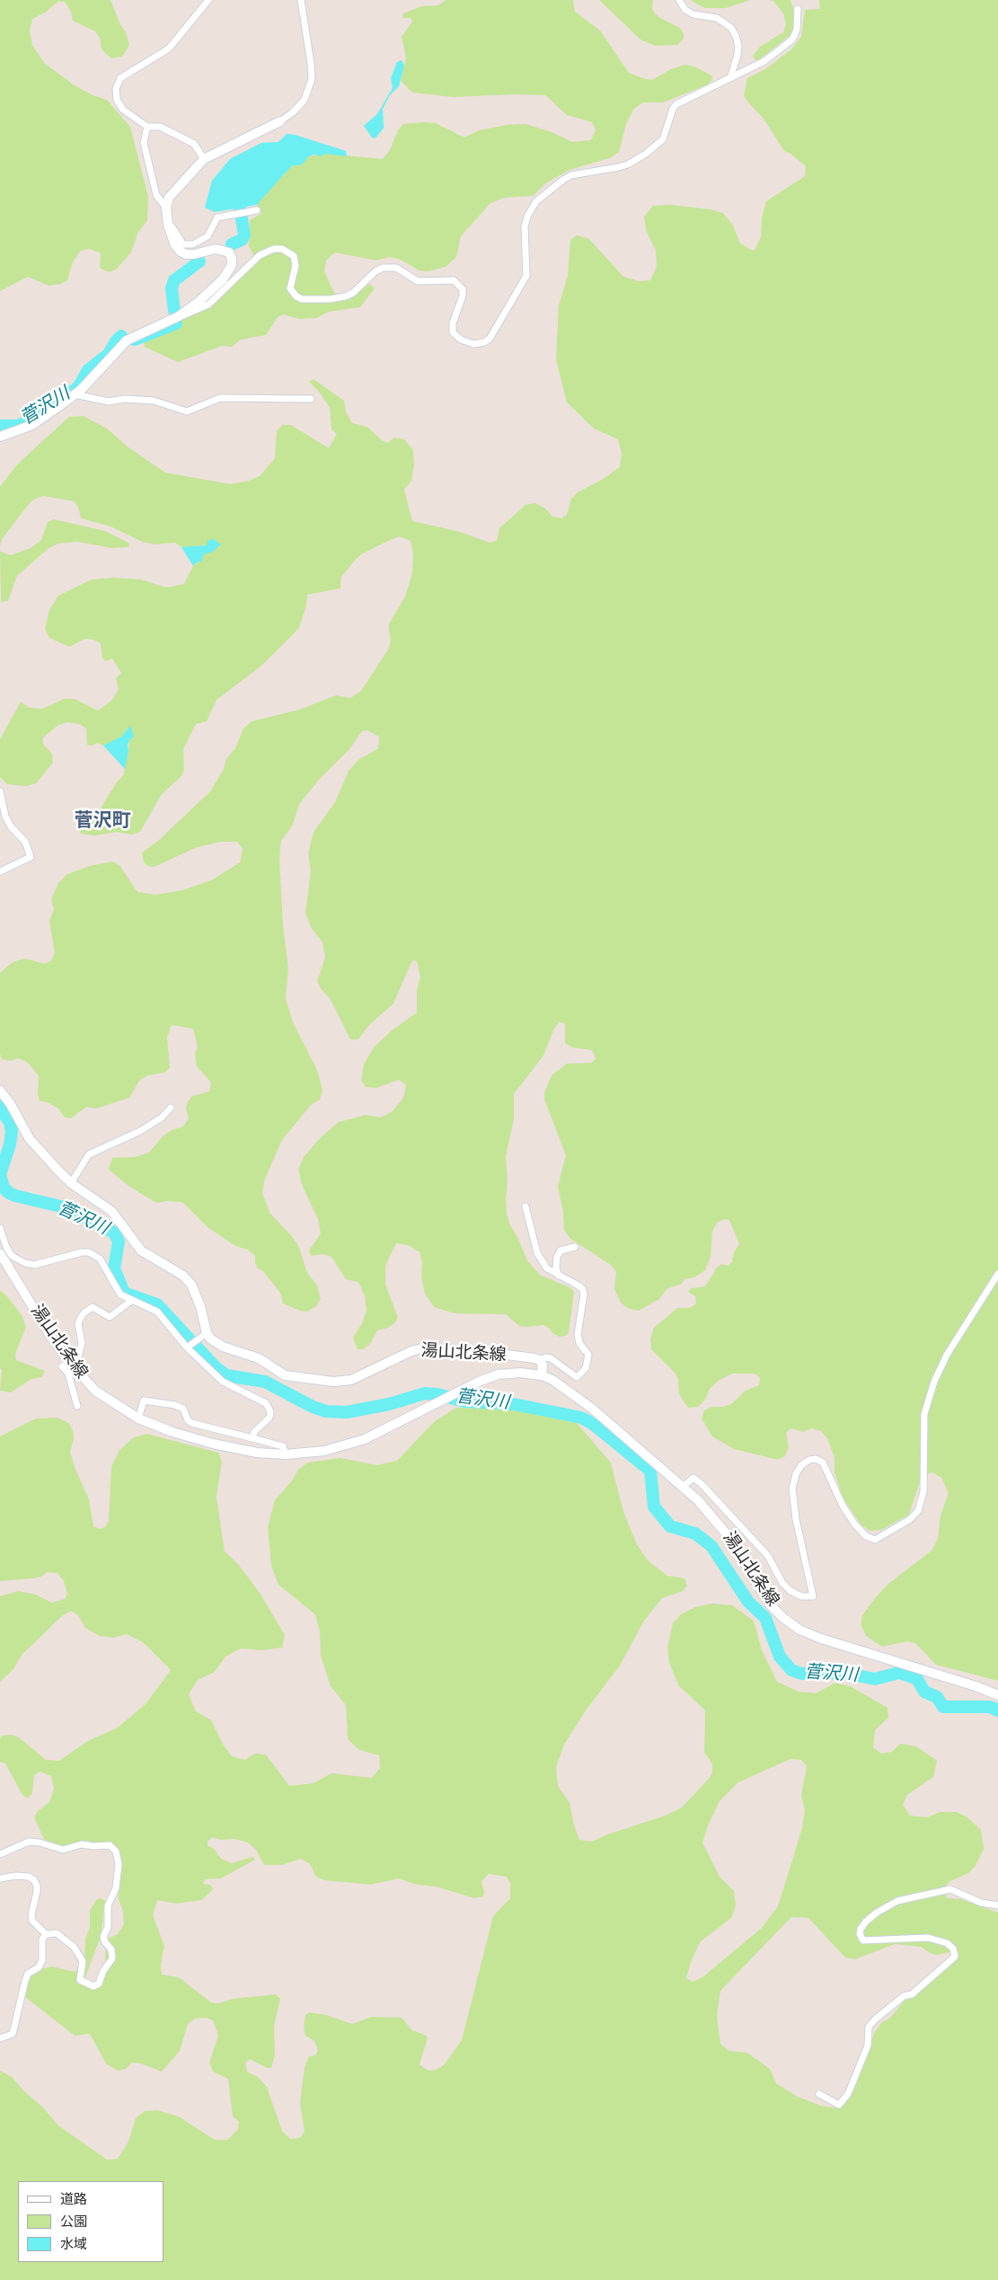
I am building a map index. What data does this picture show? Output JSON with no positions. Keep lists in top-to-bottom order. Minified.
{"streets":{"main road":["湯山北条線"]},"districts":["菅沢町"],"water":["菅沢川"],"legend":["道路","公園","水域"]}
